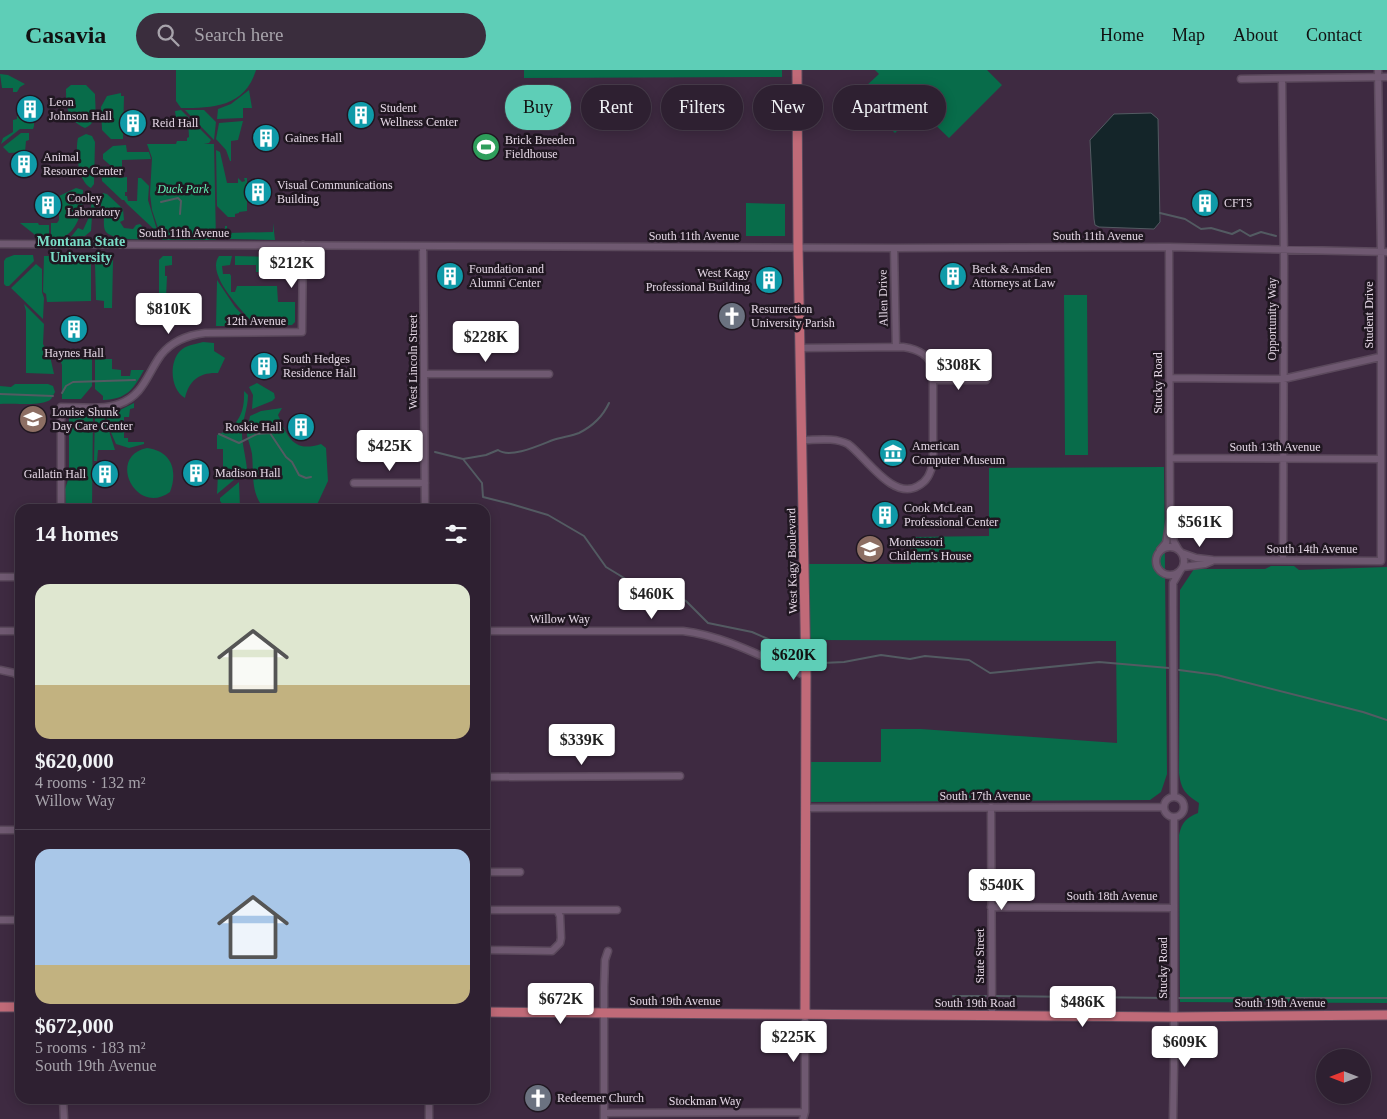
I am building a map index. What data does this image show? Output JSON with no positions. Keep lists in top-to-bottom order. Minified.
{"streets":{"main road":["West Kagy Boulevard","South 19th Avenue","South 19th Road"],"street":["South 11th Avenue","Allen Drive","Student Drive","Opportunity Way","12th Avenue","West Lincoln Street","Stucky Road","South 13th Avenue","South 14th Avenue","Willow Way","South 17th Avenue","South 18th Avenue","State Street","Stockman Way"]},"crossings":[["South 11th Avenue","Allen Drive"],["South 11th Avenue","Student Drive"],["South 11th Avenue","Opportunity Way"],["South 11th Avenue","12th Avenue"],["South 11th Avenue","West Lincoln Street"],["South 11th Avenue","Stucky Road"],["South 11th Avenue","West Kagy Boulevard"],["Student Drive","South 13th Avenue"],["Student Drive","South 14th Avenue"],["Opportunity Way","South 13th Avenue"],["Opportunity Way","South 14th Avenue"],["Stucky Road","South 13th Avenue"],["Stucky Road","South 14th Avenue"],["Stucky Road","South 17th Avenue"],["Stucky Road","South 18th Avenue"],["Stucky Road","South 19th Avenue"],["Stucky Road","South 19th Road"],["West Kagy Boulevard","Willow Way"],["West Kagy Boulevard","South 17th Avenue"],["West Kagy Boulevard","South 19th Avenue"],["West Kagy Boulevard","South 19th Road"],["West Kagy Boulevard","Stockman Way"],["South 17th Avenue","State Street"],["South 18th Avenue","State Street"],["State Street","South 19th Road"],["South 19th Avenue","South 19th Road"]],"districts":["Montana State University"],"parks":["Duck Park"],"places":{"building":["Leon Johnson Hall","Student Wellness Center","Reid Hall","Gaines Hall","Animal Resource Center","Visual Communications Building","CFT5","Cooley Laboratory","Foundation and Alumni Center","Beck & Amsden Attorneys at Law","West Kagy Professional Building","Haynes Hall","South Hedges Residence Hall","Roskie Hall","Madison Hall","Gallatin Hall","Cook McLean Professional Center"],"sports":["Brick Breeden Fieldhouse"],"church":["Resurrection University Parish","Redeemer Church"],"school or university":["Louise Shunk Day Care Center","Montessori Childern's House"],"museum":["American Computer Museum"]},"north":"left","page":{"header":"Casavia","search":"Search here","nav":["Home","Map","About","Contact"],"chip":["Buy","Rent","Filters","New","Apartment"],"price":["$212K","$810K","$228K","$308K","$425K","$561K","$460K","$620K","$339K","$540K","$672K","$486K","$225K","$609K"],"heading":"14 homes","list":[{"name":"$620,000","note":"4 rooms · 132 m² · Willow Way"},{"name":"$672,000","note":"5 rooms · 183 m² · South 19th Avenue"}]}}
